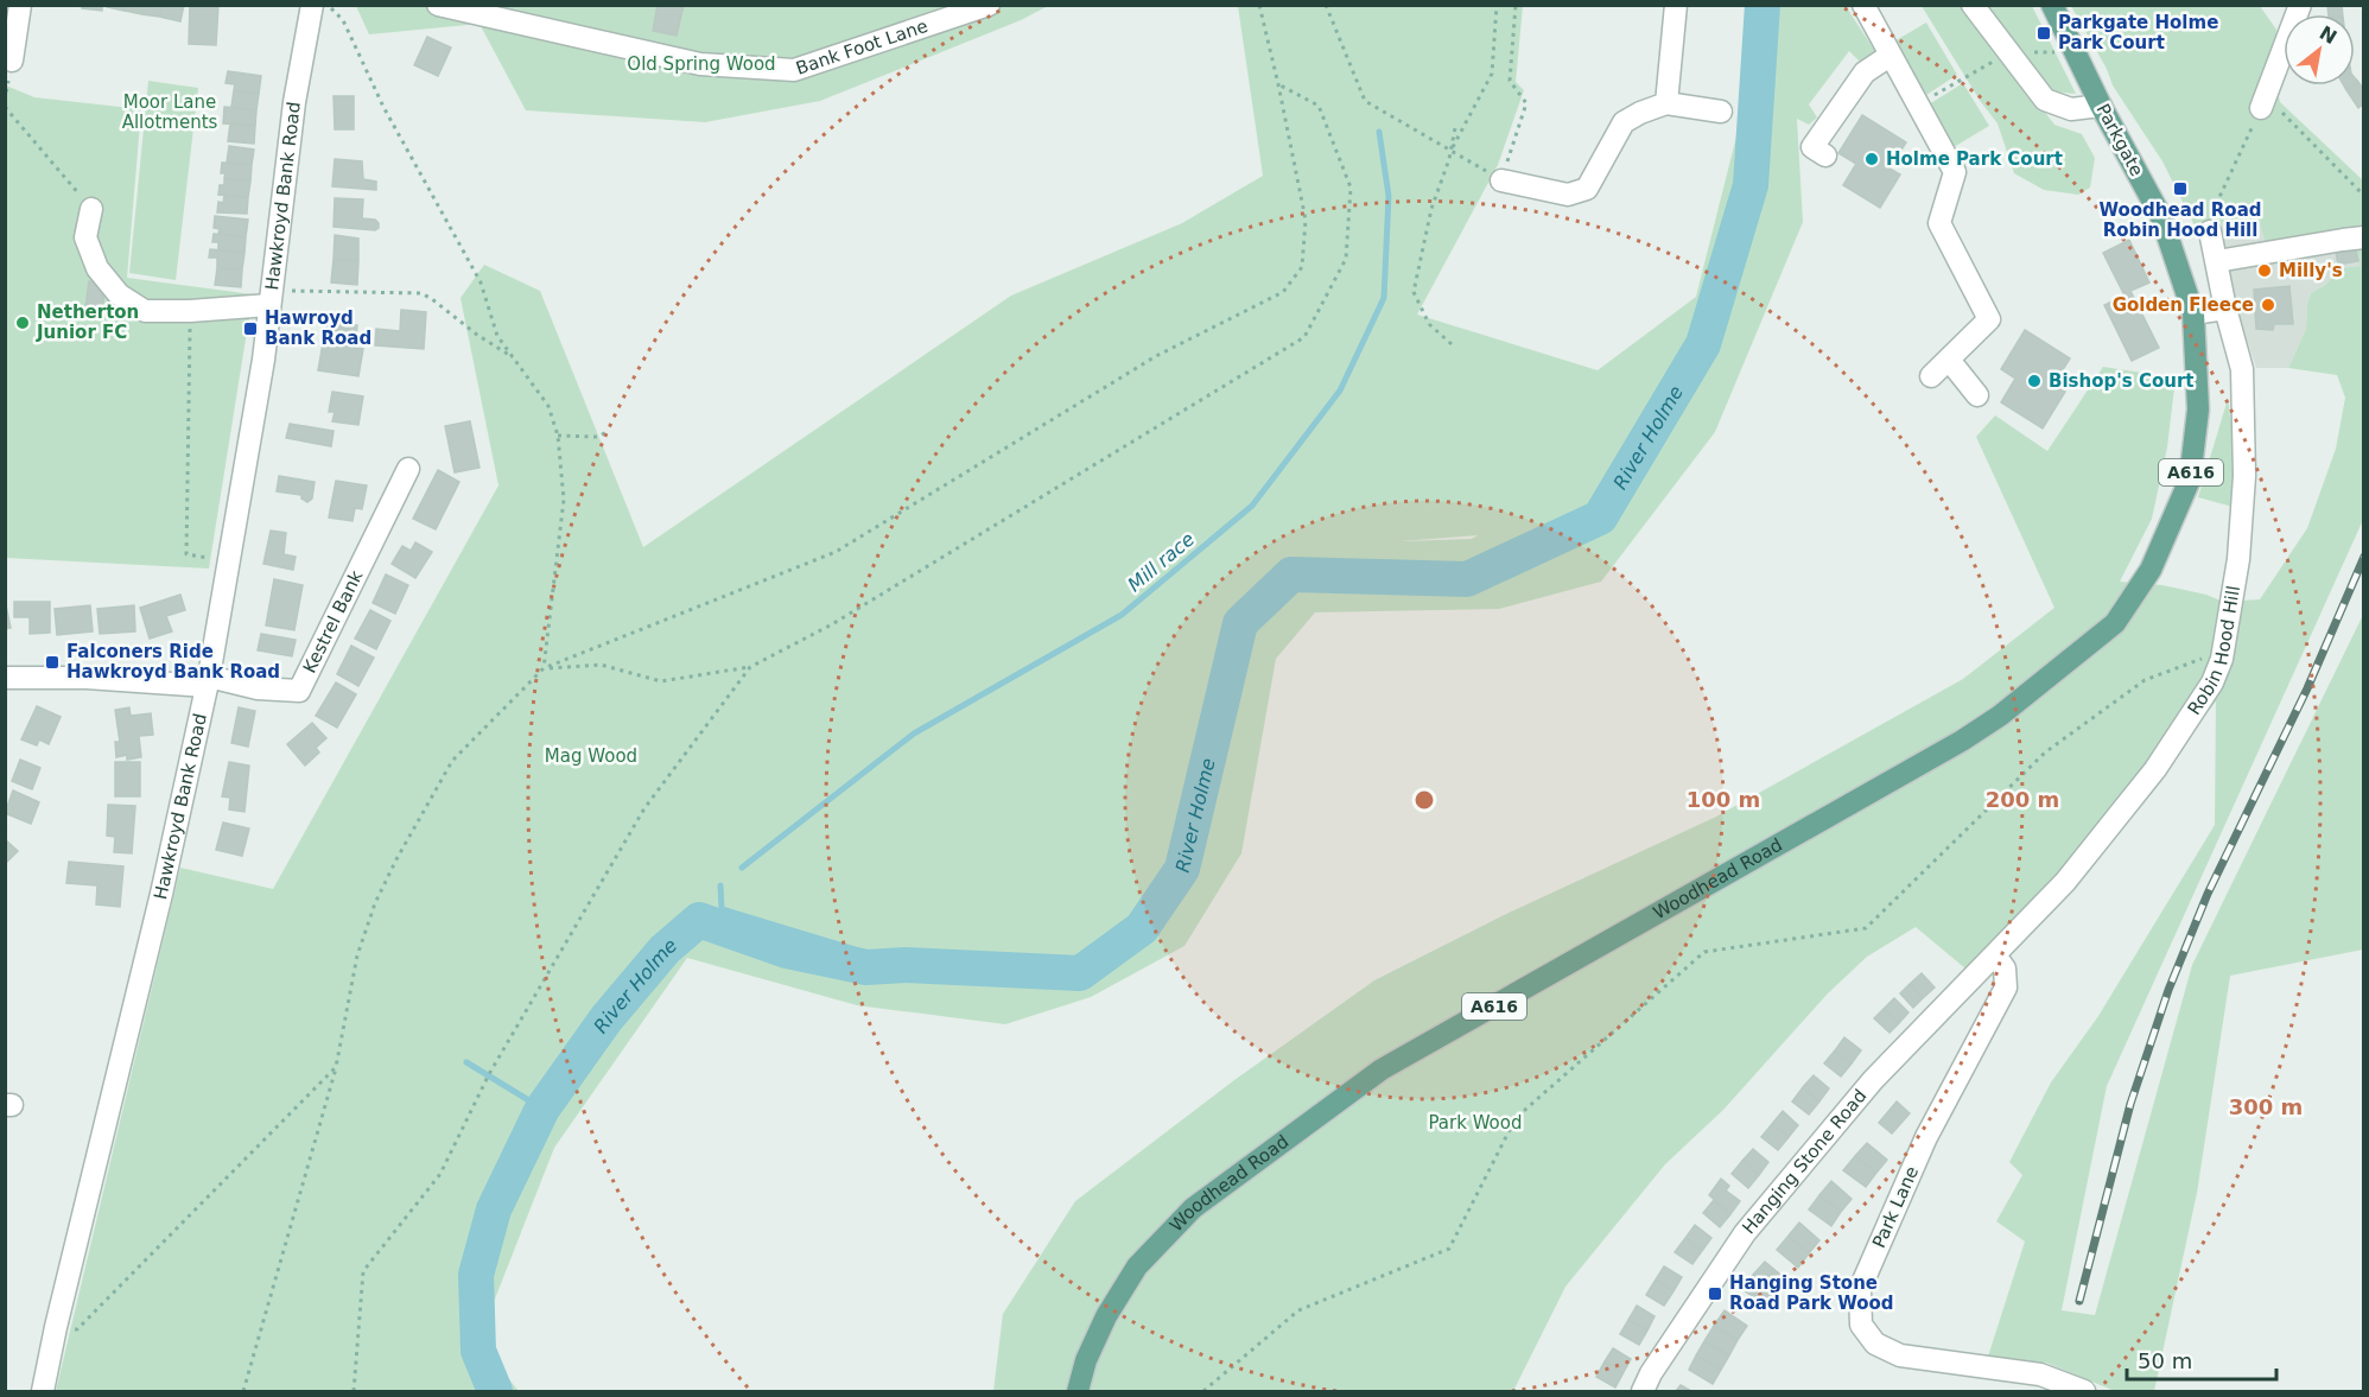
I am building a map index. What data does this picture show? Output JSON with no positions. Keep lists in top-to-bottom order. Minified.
{"streets":{"main road":["Parkgate","A616","Woodhead Road"],"street":["Bank Foot Lane","Hawkroyd Bank Road","Kestrel Bank","Robin Hood Hill","Hanging Stone Road","Park Lane"]},"crossings":[["Parkgate","Woodhead Road"],["Hawkroyd Bank Road","Kestrel Bank"],["Robin Hood Hill","Hanging Stone Road"],["Robin Hood Hill","Park Lane"],["Hanging Stone Road","Park Lane"]],"water":["River Holme","Mill race"],"parks":["Old Spring Wood","Moor Lane Allotments","Mag Wood","Park Wood"],"places":{"transit":["Parkgate Holme Park Court","Woodhead Road Robin Hood Hill","Hawroyd Bank Road","Falconers Ride Hawkroyd Bank Road","Hanging Stone Road Park Wood"],"other":["Holme Park Court","Milly's","Golden Fleece","Netherton Junior FC","Bishop's Court"]},"scale_bar":"50 m","north":"top right","rings":["100 m","200 m","300 m"]}
